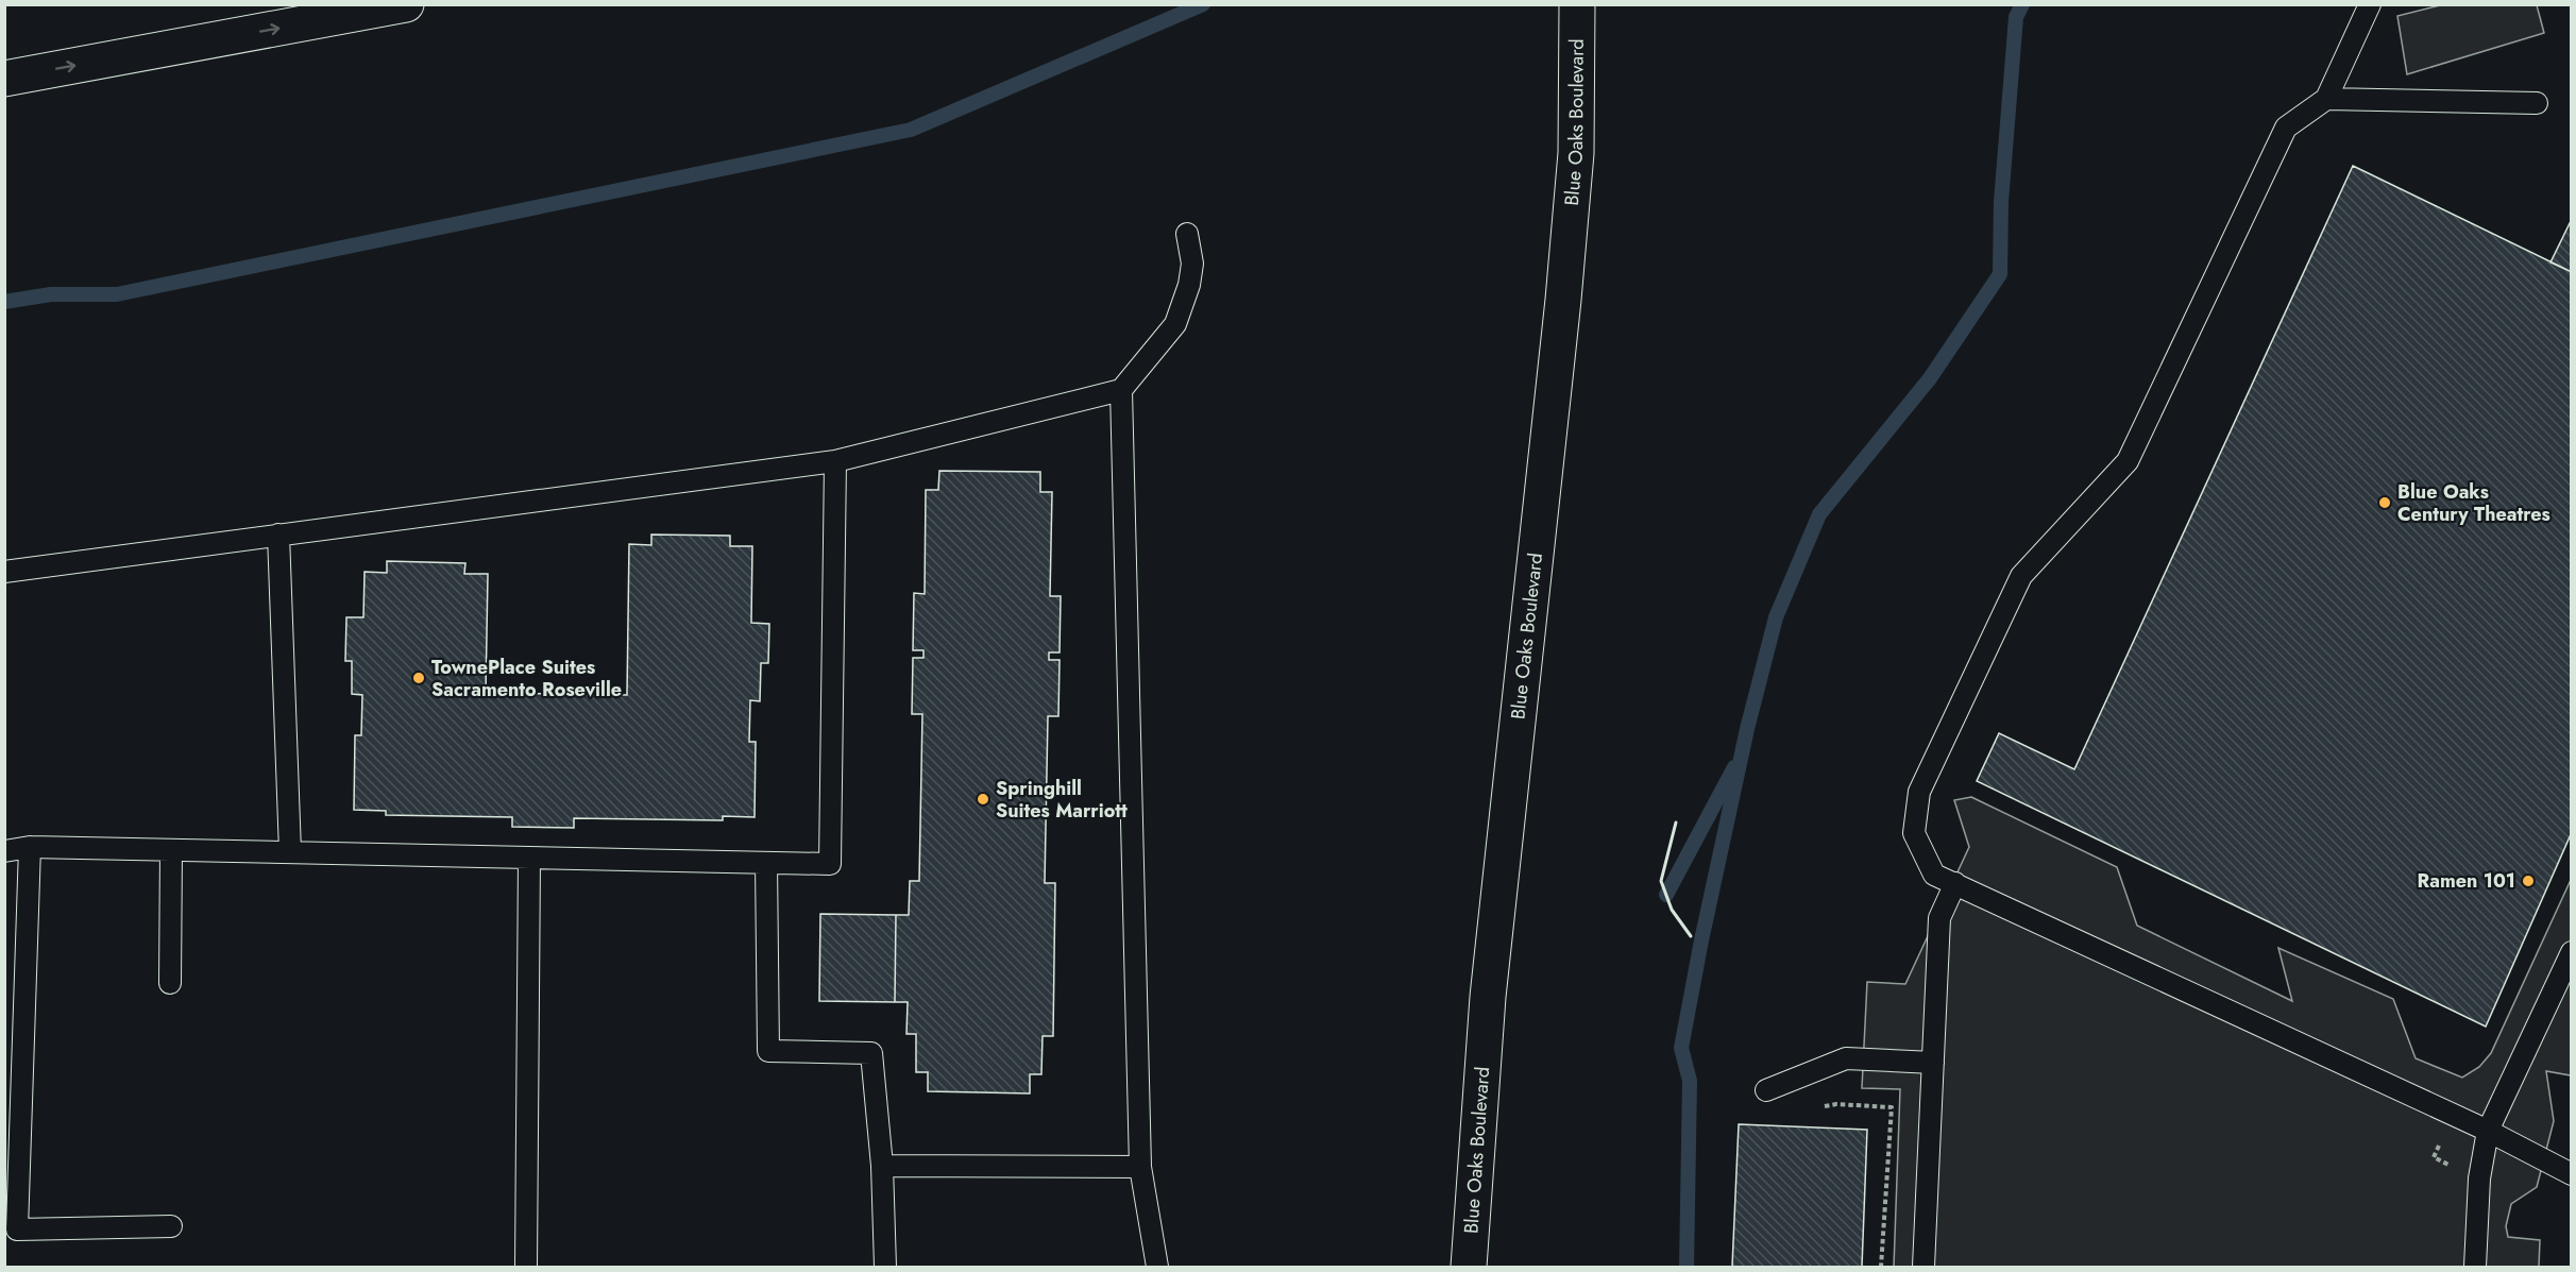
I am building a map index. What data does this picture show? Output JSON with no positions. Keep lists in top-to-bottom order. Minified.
{"streets":{"main road":["Blue Oaks Boulevard"]},"places":["Blue Oaks Century Theatres","TownePlace Suites Sacramento Roseville","Springhill Suites Marriott","Ramen 101"]}
